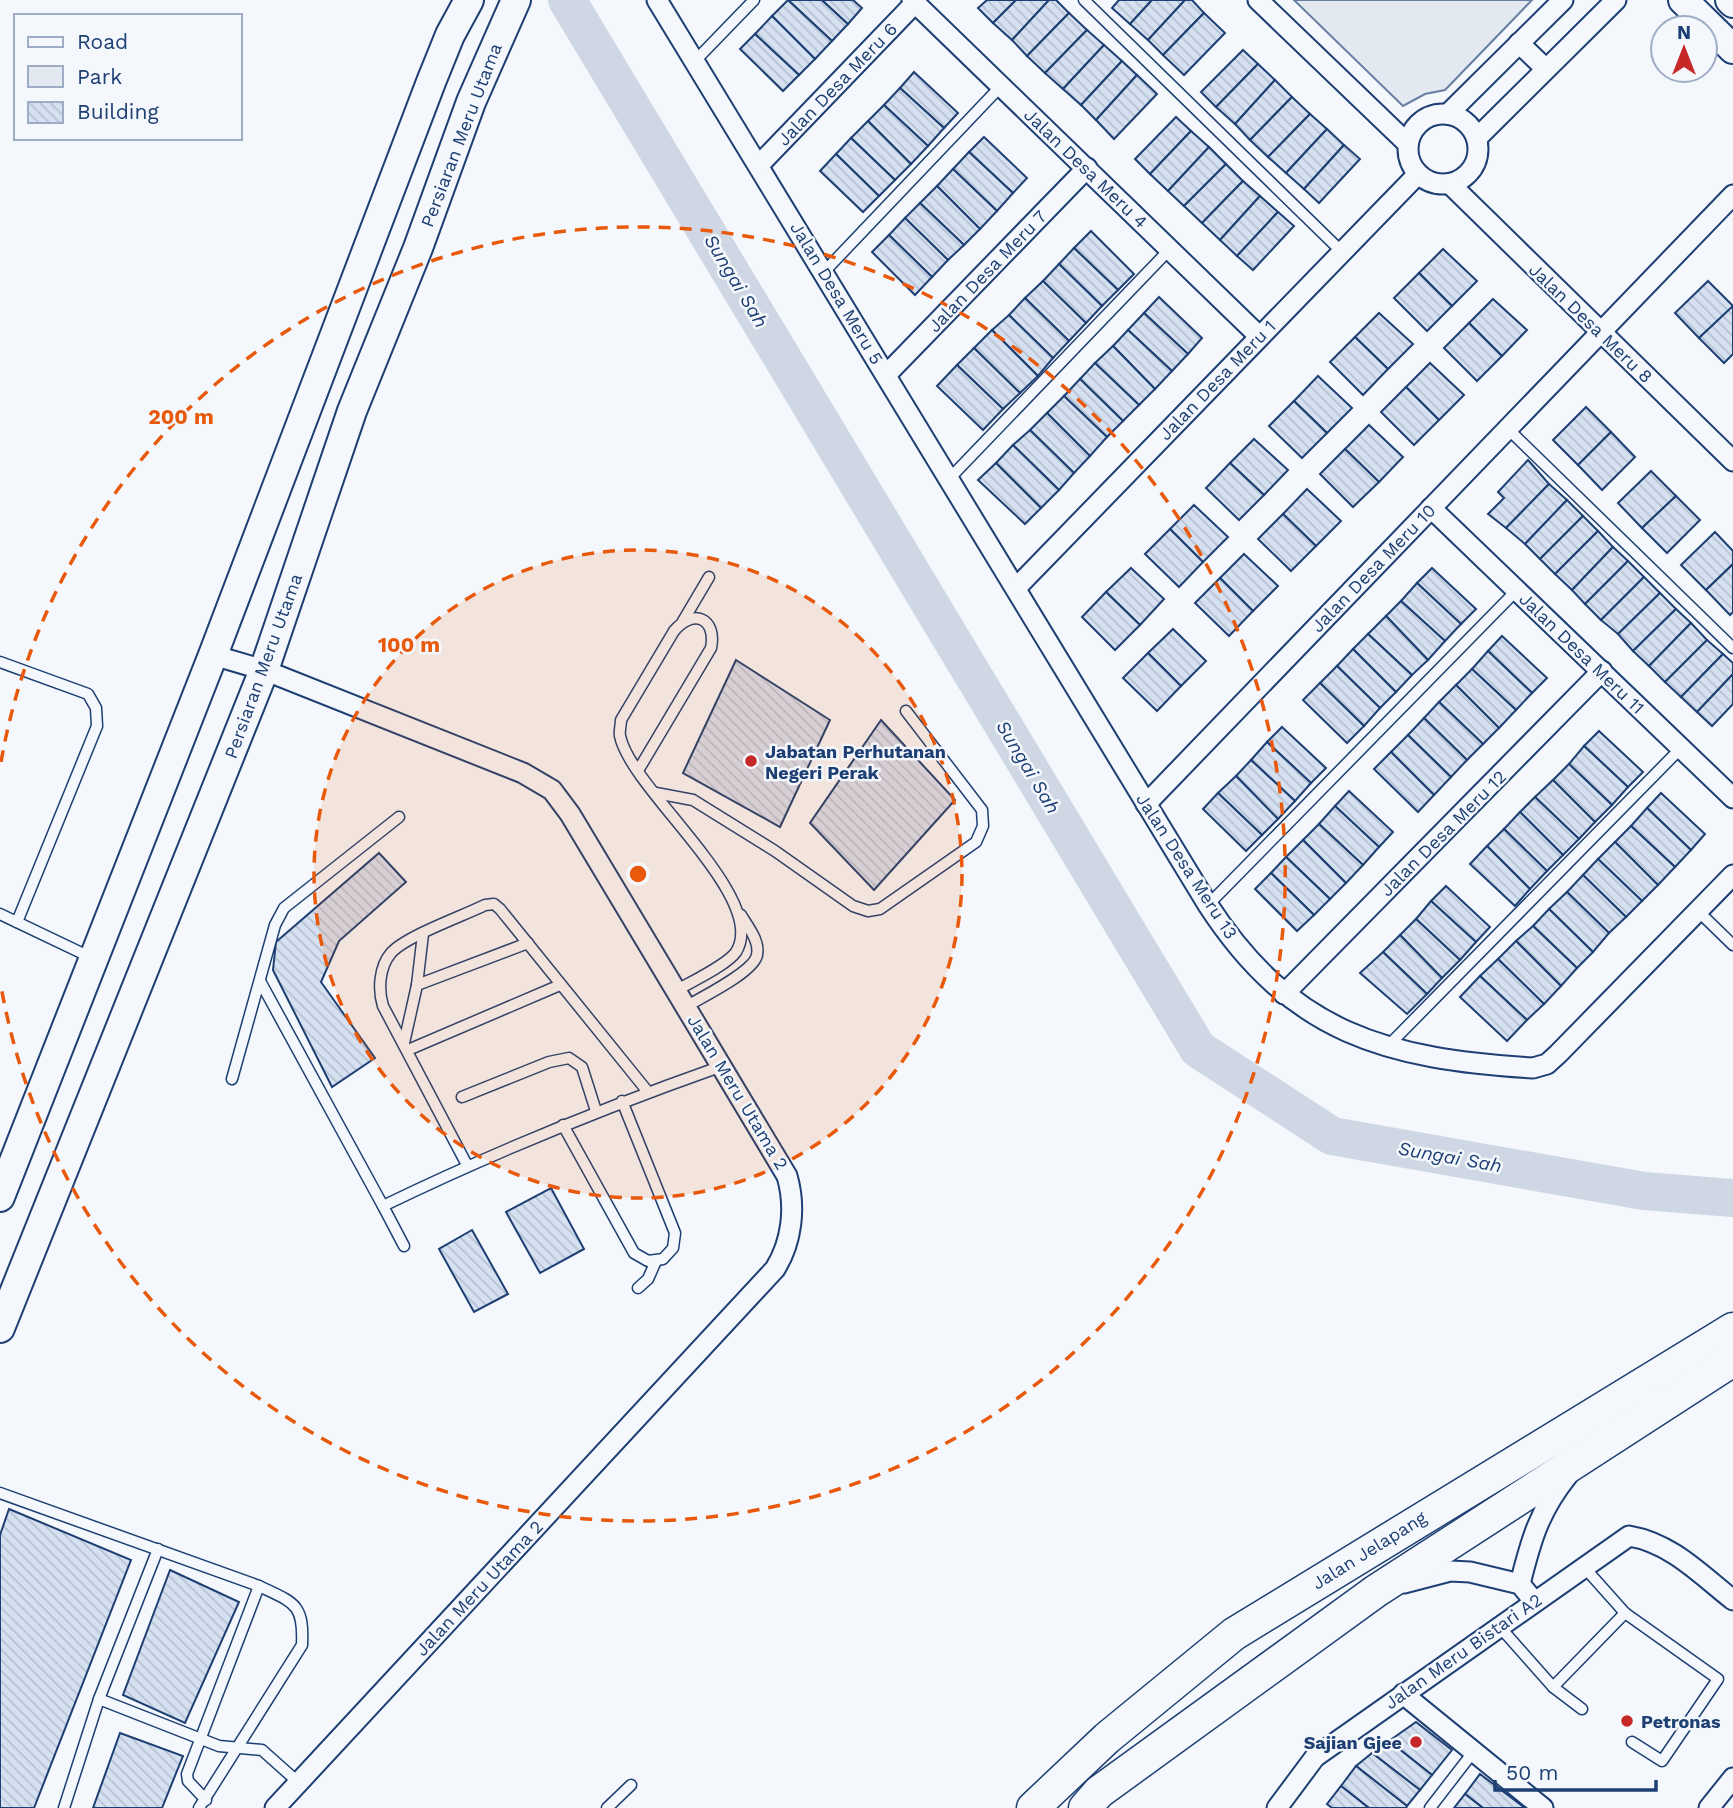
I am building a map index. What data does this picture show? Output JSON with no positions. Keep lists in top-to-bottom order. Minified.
{"streets":{"main road":["Persiaran Meru Utama","Jalan Jelapang"],"street":["Jalan Desa Meru 6","Jalan Desa Meru 4","Jalan Desa Meru 7","Jalan Desa Meru 5","Jalan Desa Meru 8","Jalan Desa Meru 1","Jalan Desa Meru 10","Jalan Desa Meru 11","Jalan Desa Meru 12","Jalan Desa Meru 13","Jalan Meru Utama 2","Jalan Meru Bistari A2"]},"crossings":[["Jalan Desa Meru 6","Jalan Desa Meru 4"],["Jalan Desa Meru 6","Jalan Desa Meru 5"],["Persiaran Meru Utama","Jalan Meru Utama 2"],["Jalan Desa Meru 4","Jalan Desa Meru 7"],["Jalan Desa Meru 4","Jalan Desa Meru 1"],["Jalan Desa Meru 7","Jalan Desa Meru 5"],["Jalan Desa Meru 5","Jalan Desa Meru 1"],["Jalan Desa Meru 5","Jalan Desa Meru 13"],["Jalan Desa Meru 8","Jalan Desa Meru 1"],["Jalan Desa Meru 8","Jalan Desa Meru 10"],["Jalan Desa Meru 1","Jalan Desa Meru 13"],["Jalan Desa Meru 10","Jalan Desa Meru 11"],["Jalan Desa Meru 10","Jalan Desa Meru 13"],["Jalan Desa Meru 11","Jalan Desa Meru 12"],["Jalan Desa Meru 12","Jalan Desa Meru 13"]],"water":["Sungai Sah"],"places":["Jabatan Perhutanan Negeri Perak","Petronas","Sajian Gjee"],"legend":["Road","Park","Building"],"scale_bar":"50 m","north":"top","rings":["200 m","100 m"]}
